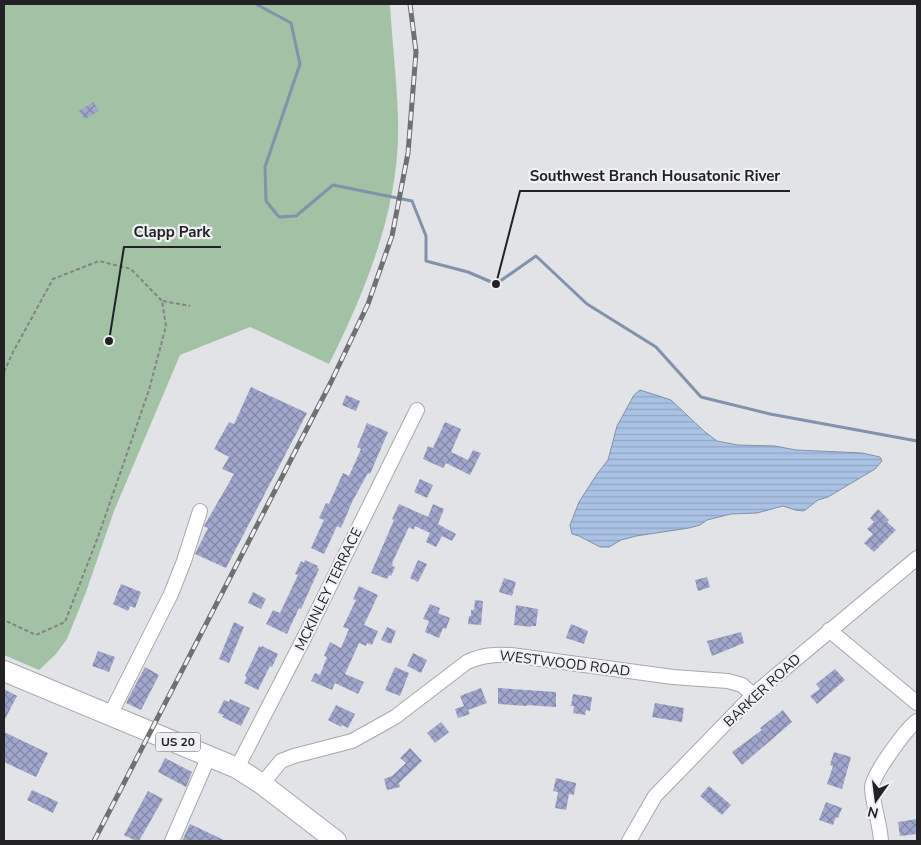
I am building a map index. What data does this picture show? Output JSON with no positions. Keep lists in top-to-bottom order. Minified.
{"streets":{"highway":["US 20"],"street":["MCKINLEY TERRACE","WESTWOOD ROAD","BARKER ROAD"]},"crossings":[["MCKINLEY TERRACE","US 20"],["WESTWOOD ROAD","BARKER ROAD"],["WESTWOOD ROAD","US 20"]],"places":["Southwest Branch Housatonic River","Clapp Park"],"north":"bottom"}
